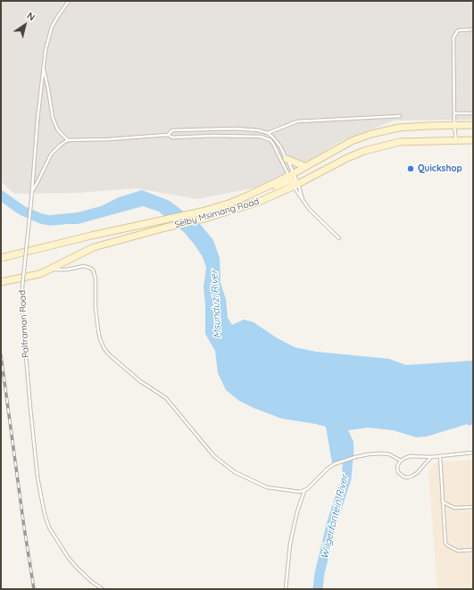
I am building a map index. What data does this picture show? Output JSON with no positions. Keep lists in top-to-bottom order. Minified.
{"streets":{"main road":["Selby Msimang Road"],"lane":["Palframan Road"]},"water":["Msunduzi River","Wilgerfontein River"],"places":["Quickshop"],"north":"top right"}
